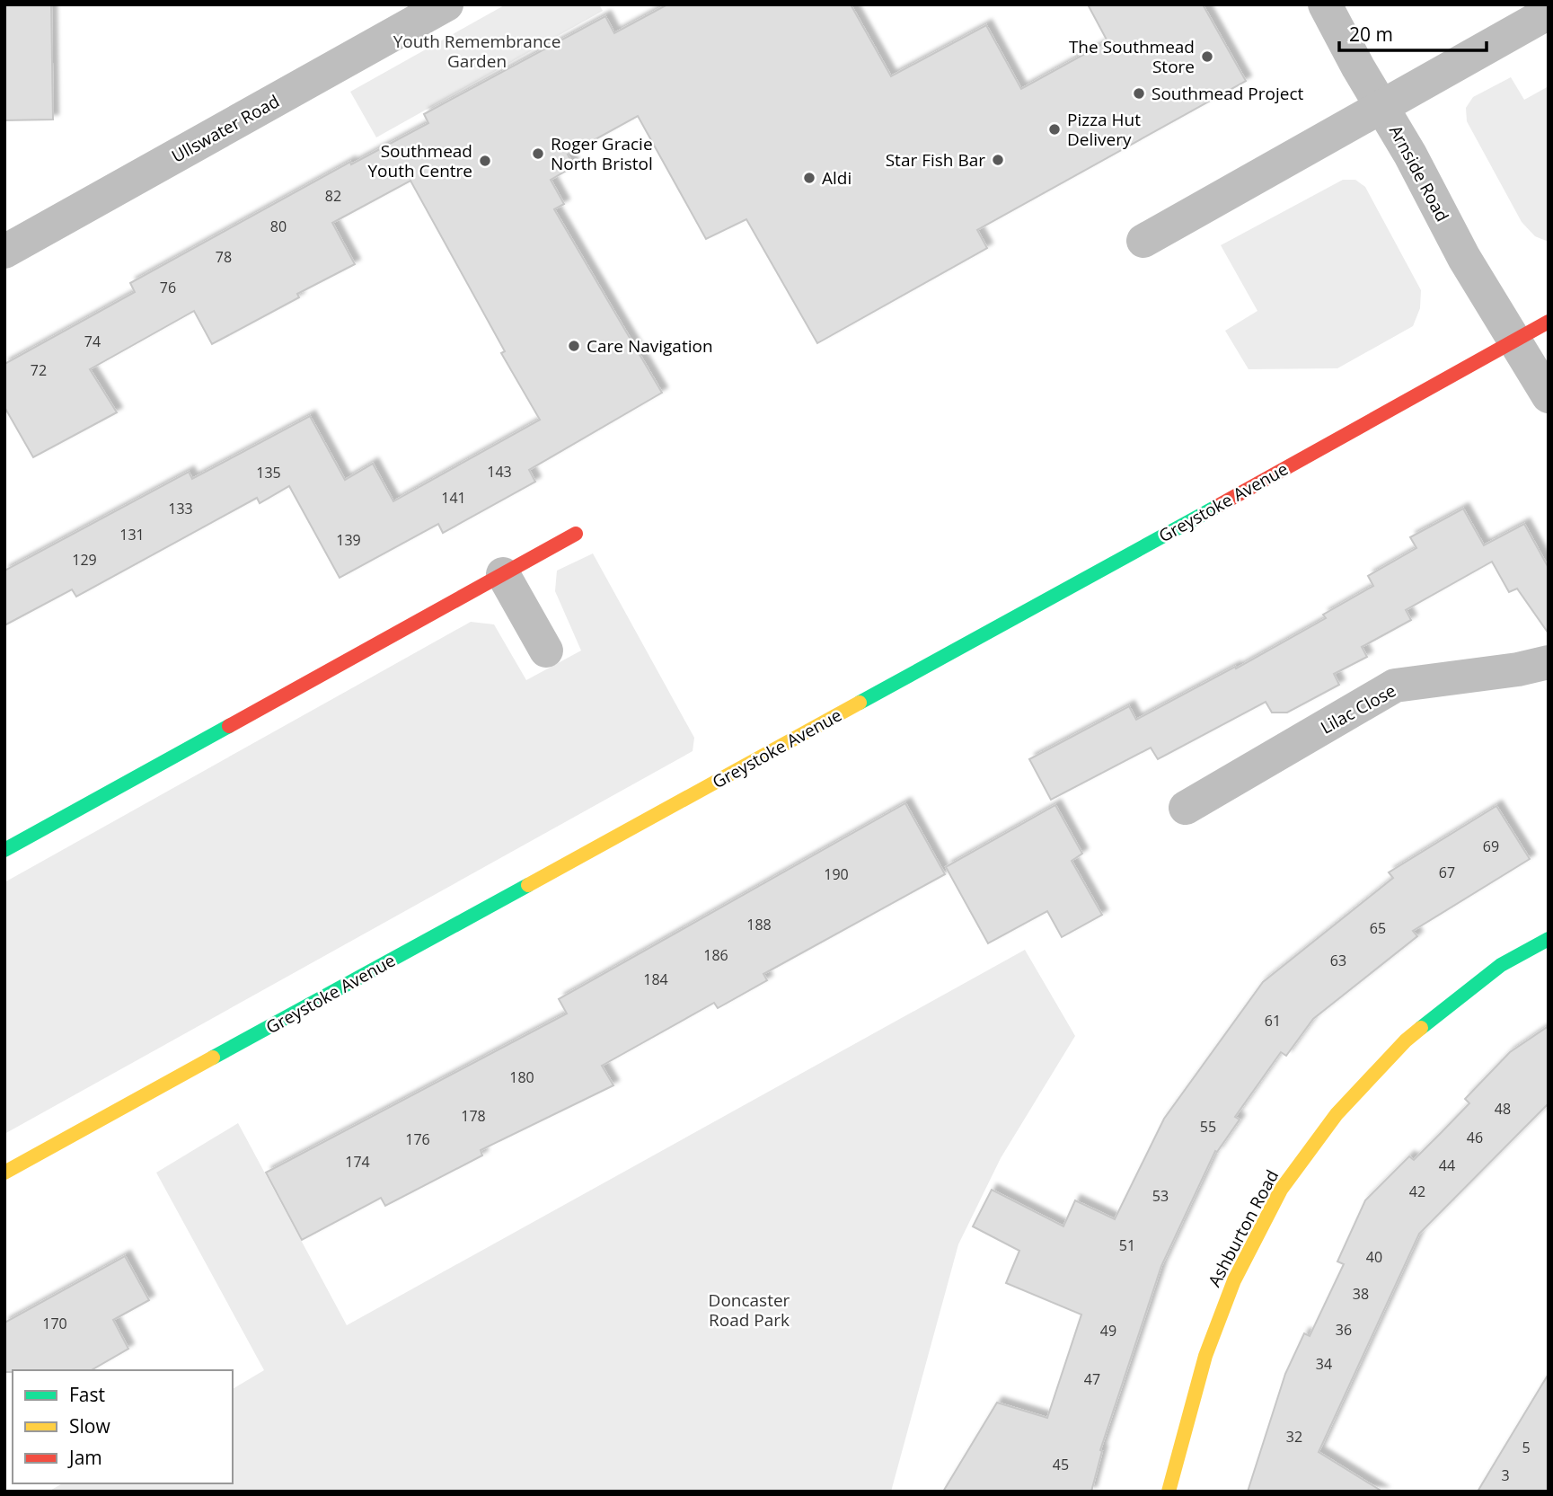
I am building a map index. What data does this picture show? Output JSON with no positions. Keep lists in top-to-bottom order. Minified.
{"streets":{"street":["Ullswater Road","Arnside Road","Greystoke Avenue","Lilac Close","Ashburton Road"]},"crossings":[["Arnside Road","Greystoke Avenue"]],"parks":["Youth Remembrance Garden","Doncaster Road Park"],"places":["The Southmead Store","Southmead Project","Pizza Hut Delivery","Roger Gracie North Bristol","Star Fish Bar","Southmead Youth Centre","Aldi","Care Navigation"],"house_numbers":["82","80","78","76","74","72","143","135","141","133","131","139","129","69","67","190","188","65","186","63","184","61","180","48","178","55","46","176","174","44","42","53","51","40","38","170","36","49","34","47","32","5","45","3"],"legend":["Fast","Slow","Jam"],"scale_bar":"20 m"}
